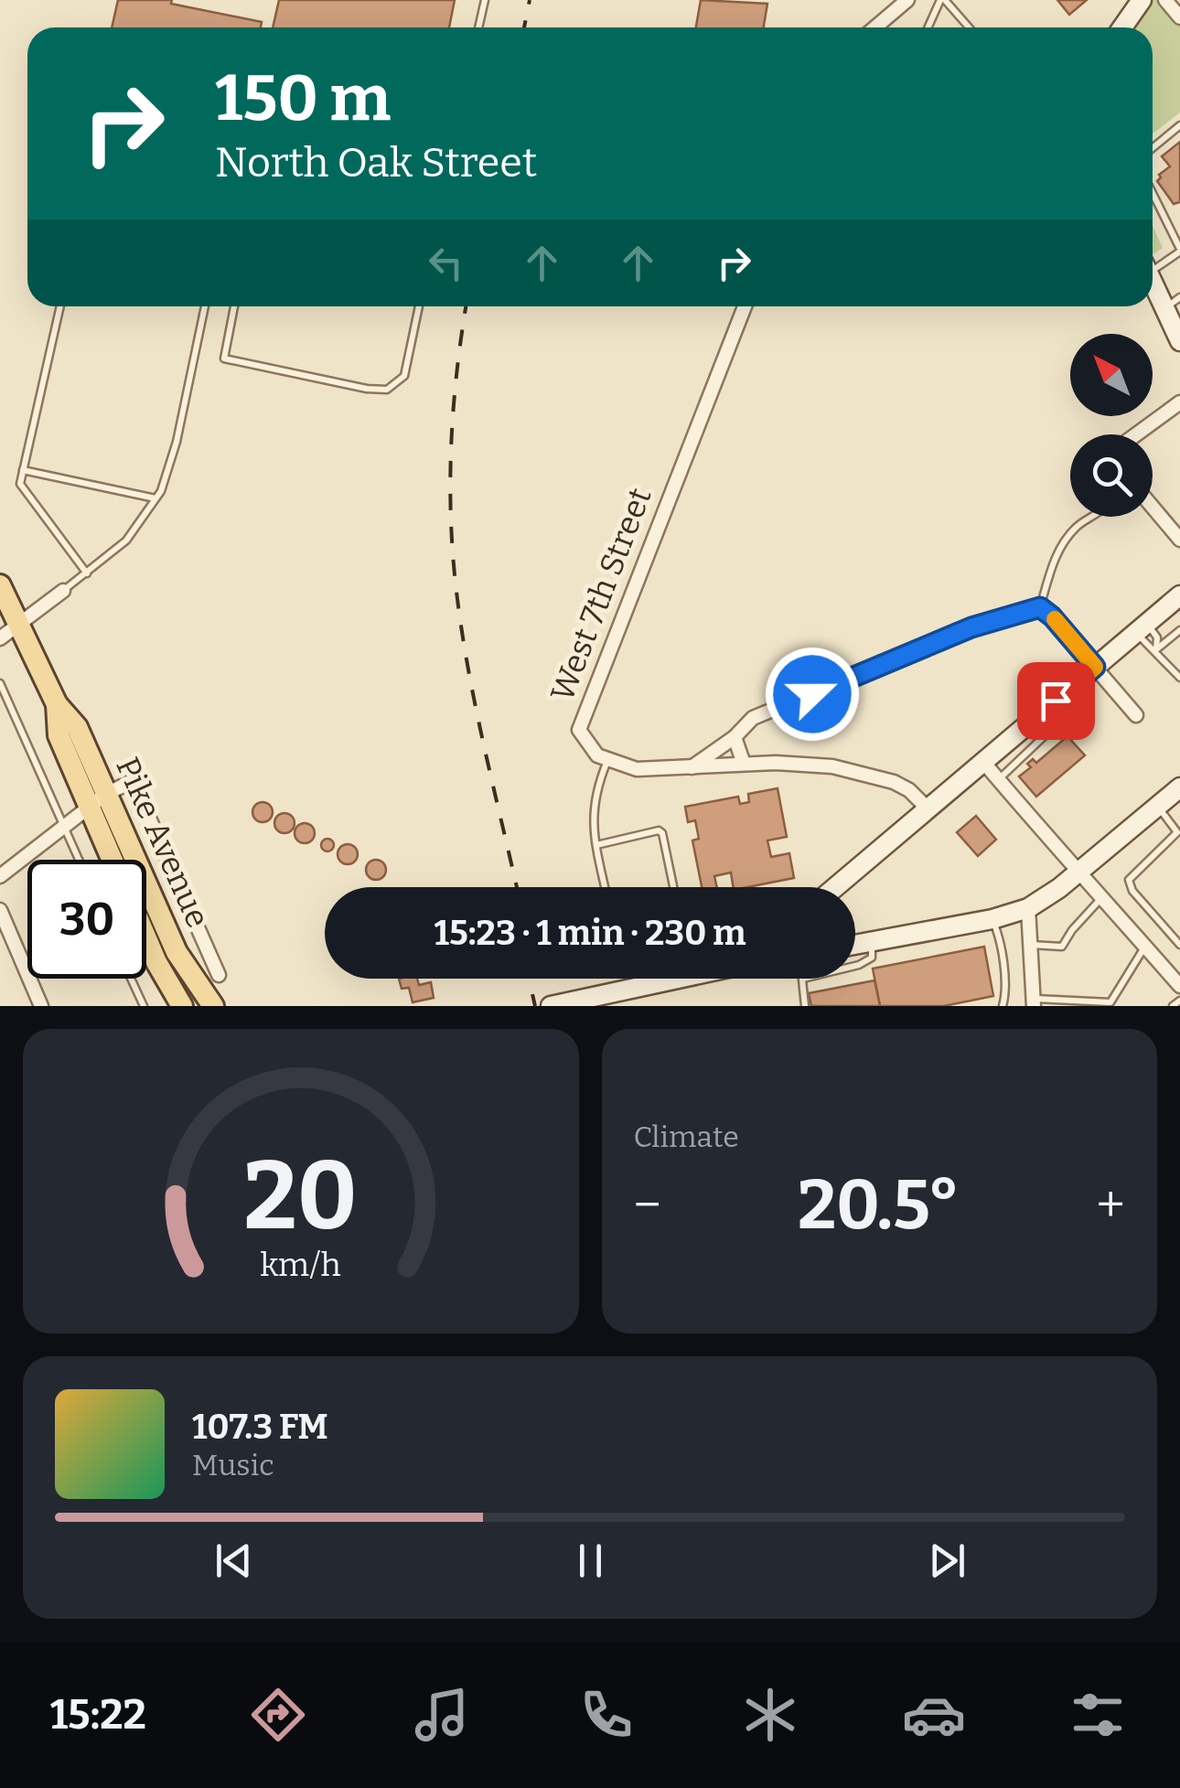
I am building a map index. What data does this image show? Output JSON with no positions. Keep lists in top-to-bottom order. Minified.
{"streets":{"main road":["Pike Avenue"],"street":["West 7th Street"]},"north":"top left","page":{"turn":["150 m","North Oak Street"],"limit":"30","trip":"15:23 · 1 min · 230 m","tile":"Climate","heat":["−","20.5°","+"],"song":["107.3 FM","Music"],"tabs":"15:22","gauge":["20","km/h"]}}
